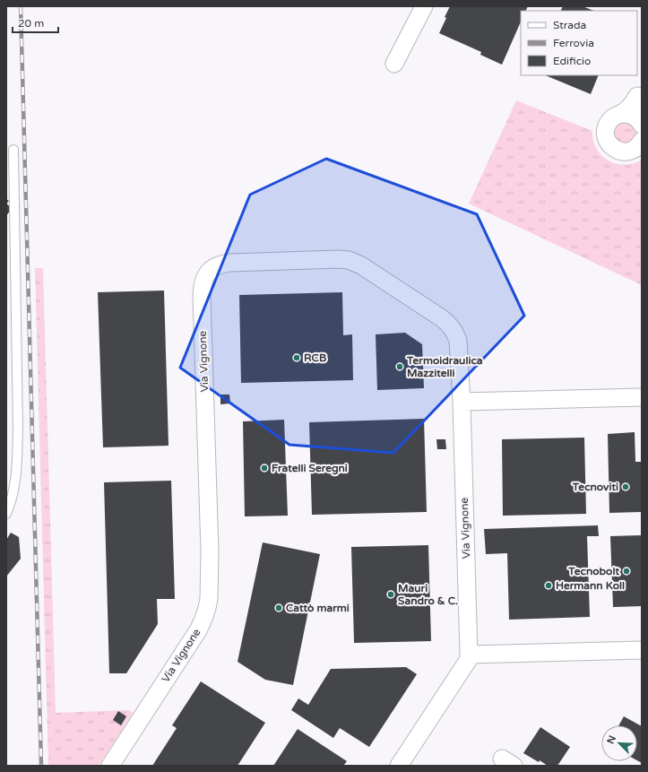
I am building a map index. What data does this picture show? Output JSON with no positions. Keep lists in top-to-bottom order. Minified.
{"streets":{"street":["Via Vignone"]},"places":["RCB","Termoidraulica Mazzitelli","Fratelli Seregni","Tecnoviti","Tecnobolt","Hermann Koll","Mauri Sandro & C.","Cattò marmi"],"legend":["Strada","Ferrovia","Edificio"],"scale_bar":"20 m","north":"top left"}
